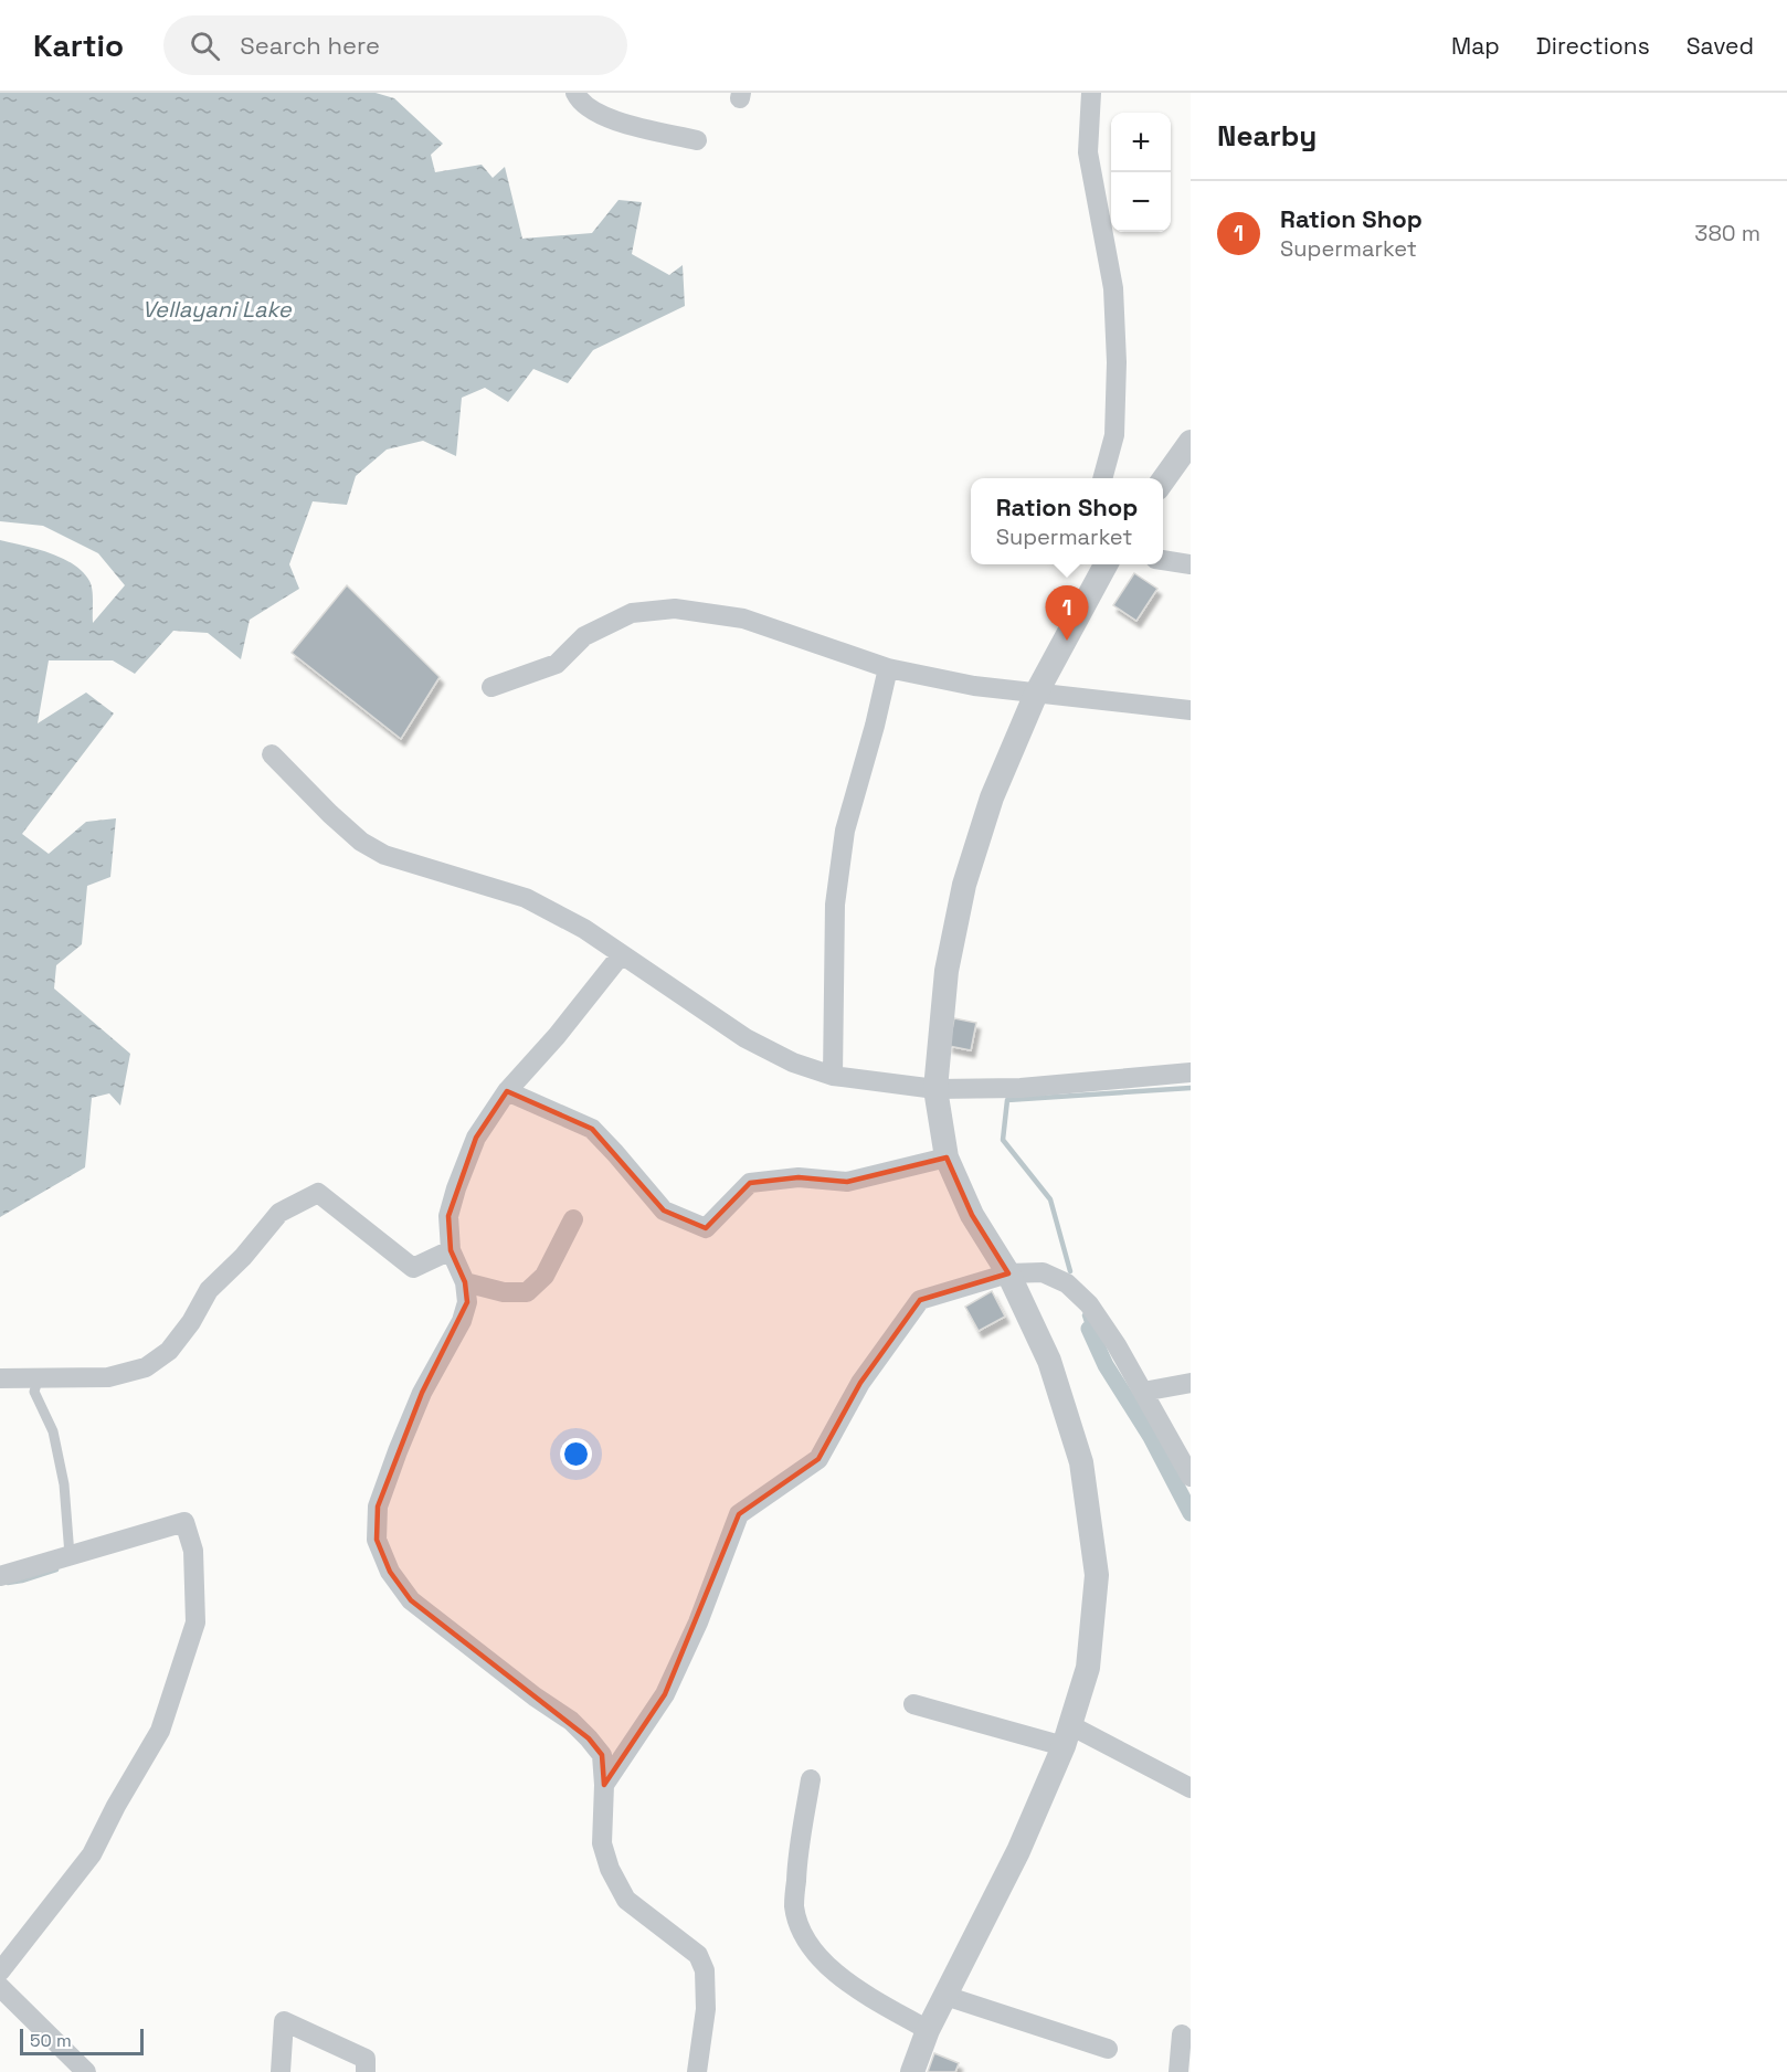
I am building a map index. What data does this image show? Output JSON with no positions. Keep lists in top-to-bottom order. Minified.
{"water":["Vellayani Lake"],"scale_bar":"50 m","page":{"header":"Kartio","search":"Search here","nav":["Map","Directions","Saved"],"heading":"Nearby","map_buttons":["+","−"],"list":[{"mark":"1","name":"Ration Shop","note":"Supermarket","value":"380 m"}],"popup":["Ration Shop","Supermarket"],"pins":"1","scale":"50 m"}}
